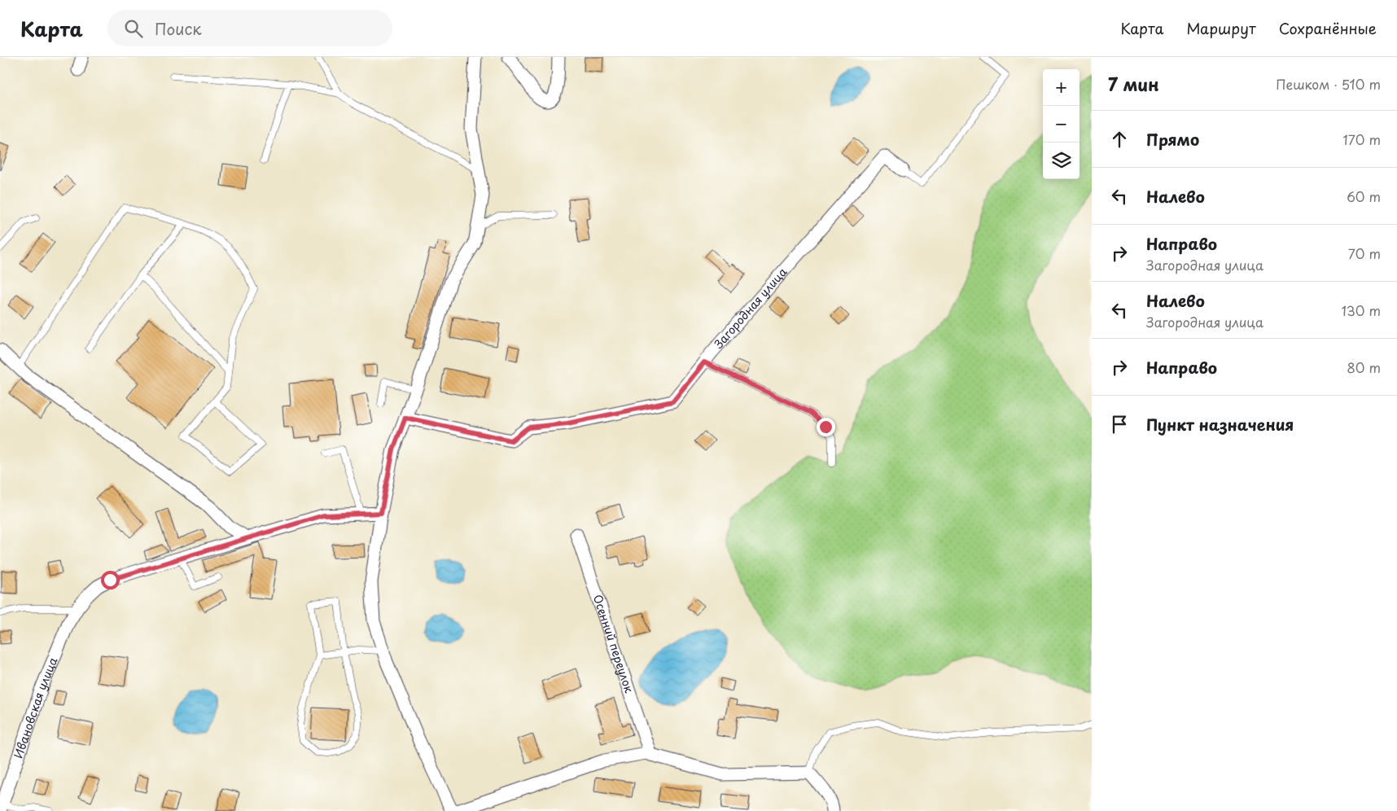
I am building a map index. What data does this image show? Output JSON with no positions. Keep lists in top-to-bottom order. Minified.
{"streets":{"street":["Загородная улица","Осенний переулок","Ивановская улица"]},"page":{"header":"Карта","search":"Поиск","nav":["Карта","Маршрут","Сохранённые"],"heading":["7 мин","Пешком · 510 m"],"map_buttons":["+","−"],"list":[["Прямо","170 m"],["Налево","60 m"],["Направо","Загородная улица","70 m"],["Налево","Загородная улица","130 m"],["Направо","80 m"],"Пункт назначения"]}}
